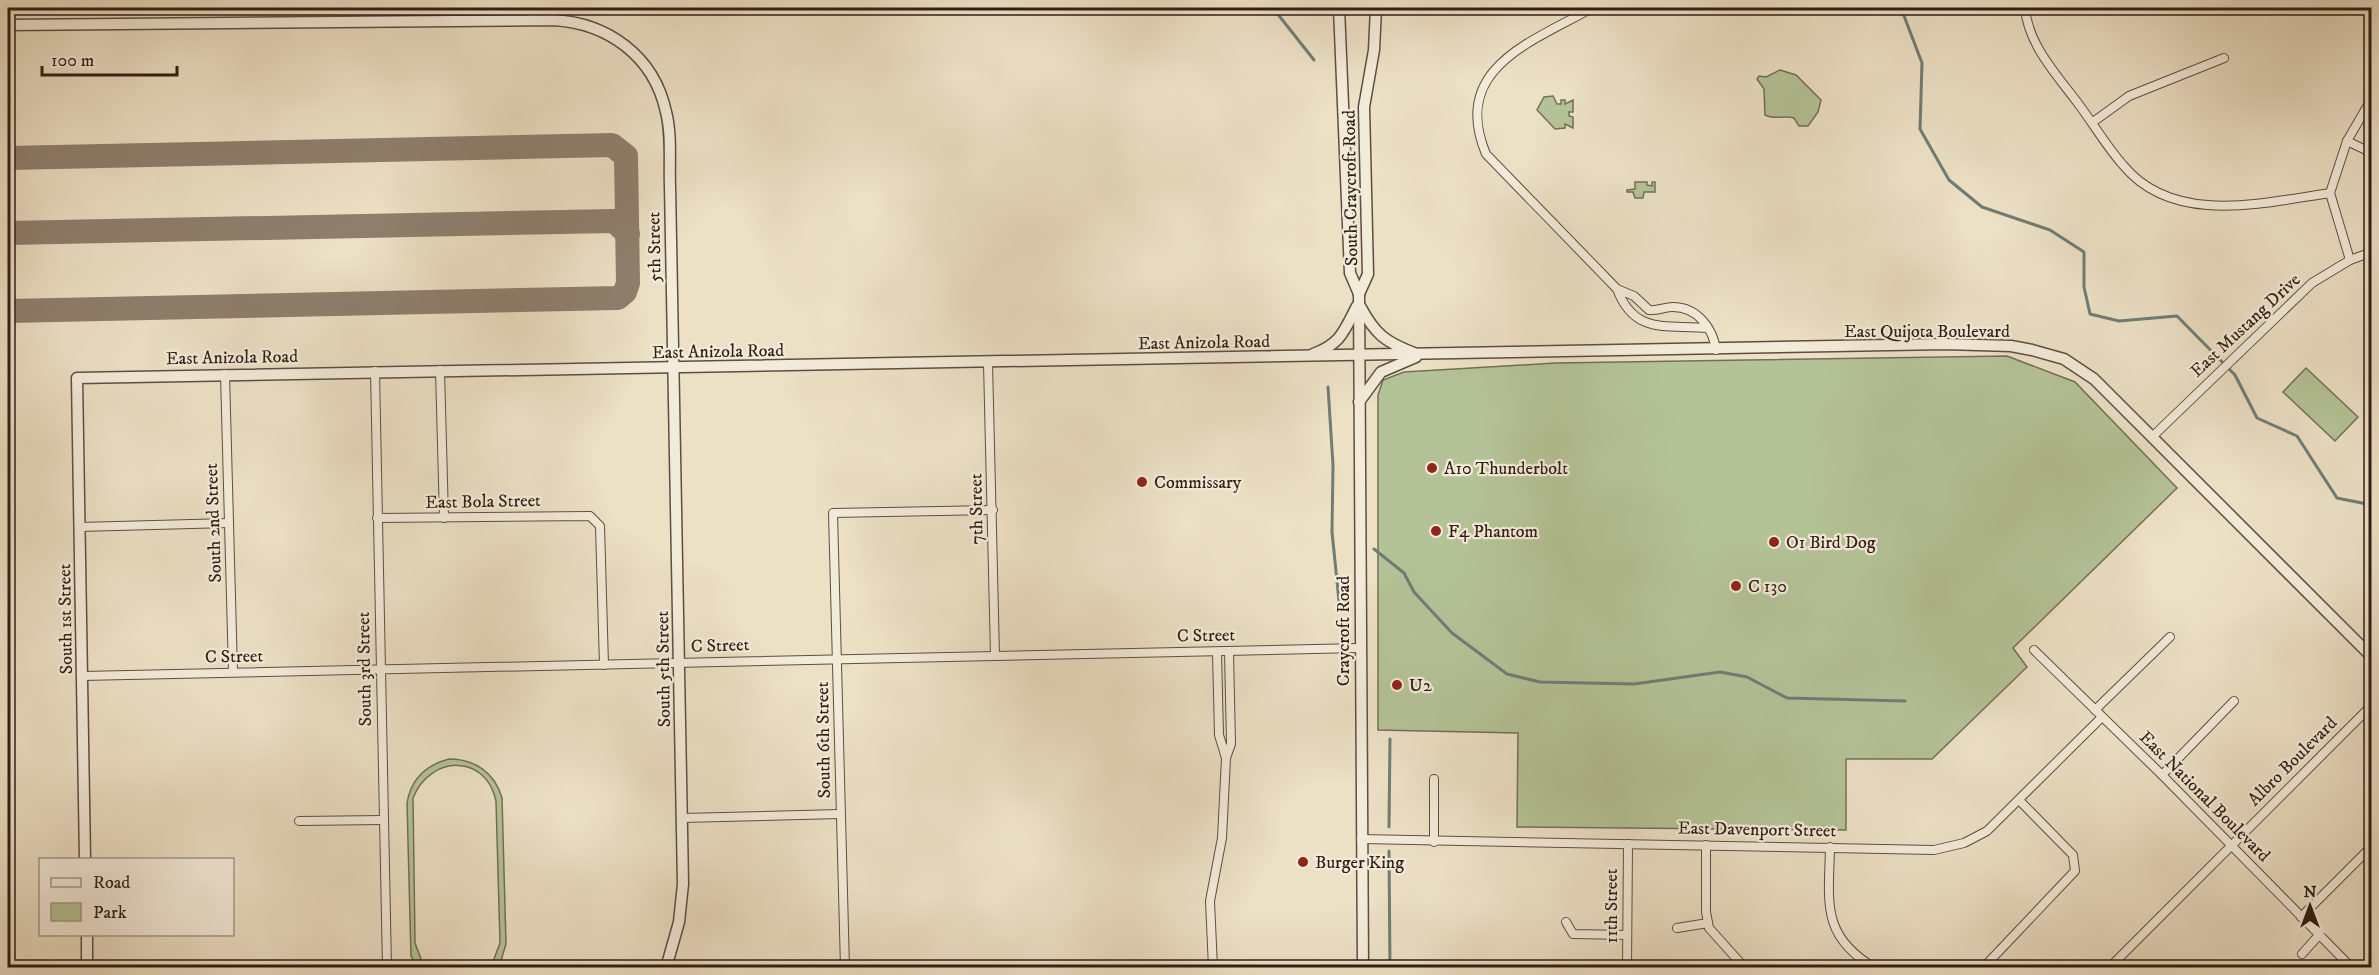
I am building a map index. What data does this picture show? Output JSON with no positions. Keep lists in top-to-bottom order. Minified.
{"streets":{"street":["South Craycroft Road","5th Street","East Mustang Drive","East Quijota Boulevard","East Anizola Road","East Bola Street","7th Street","South 2nd Street","South 1st Street","Craycroft Road","C Street","South 3rd Street","South 5th Street","South 6th Street","Albro Boulevard","East National Boulevard","East Davenport Street","11th Street"]},"crossings":[["South Craycroft Road","Craycroft Road"],["5th Street","East Anizola Road"],["5th Street","South 5th Street"],["East Mustang Drive","East Quijota Boulevard"],["East Quijota Boulevard","East Anizola Road"],["East Quijota Boulevard","Craycroft Road"],["East Anizola Road","7th Street"],["East Anizola Road","South 2nd Street"],["East Anizola Road","South 1st Street"],["East Anizola Road","Craycroft Road"],["East Anizola Road","South 3rd Street"],["East Anizola Road","South 5th Street"],["East Bola Street","C Street"],["East Bola Street","South 3rd Street"],["7th Street","C Street"],["7th Street","South 6th Street"],["South 2nd Street","C Street"],["South 1st Street","C Street"],["Craycroft Road","C Street"],["Craycroft Road","East Davenport Street"],["C Street","South 3rd Street"],["C Street","South 5th Street"],["C Street","South 6th Street"],["Albro Boulevard","East National Boulevard"],["East National Boulevard","East Davenport Street"],["East Davenport Street","11th Street"]],"places":["A10 Thunderbolt","Commissary","F4 Phantom","O1 Bird Dog","C 130","U2","Burger King"],"legend":["Road","Park"],"scale_bar":"100 m","north":"top"}
